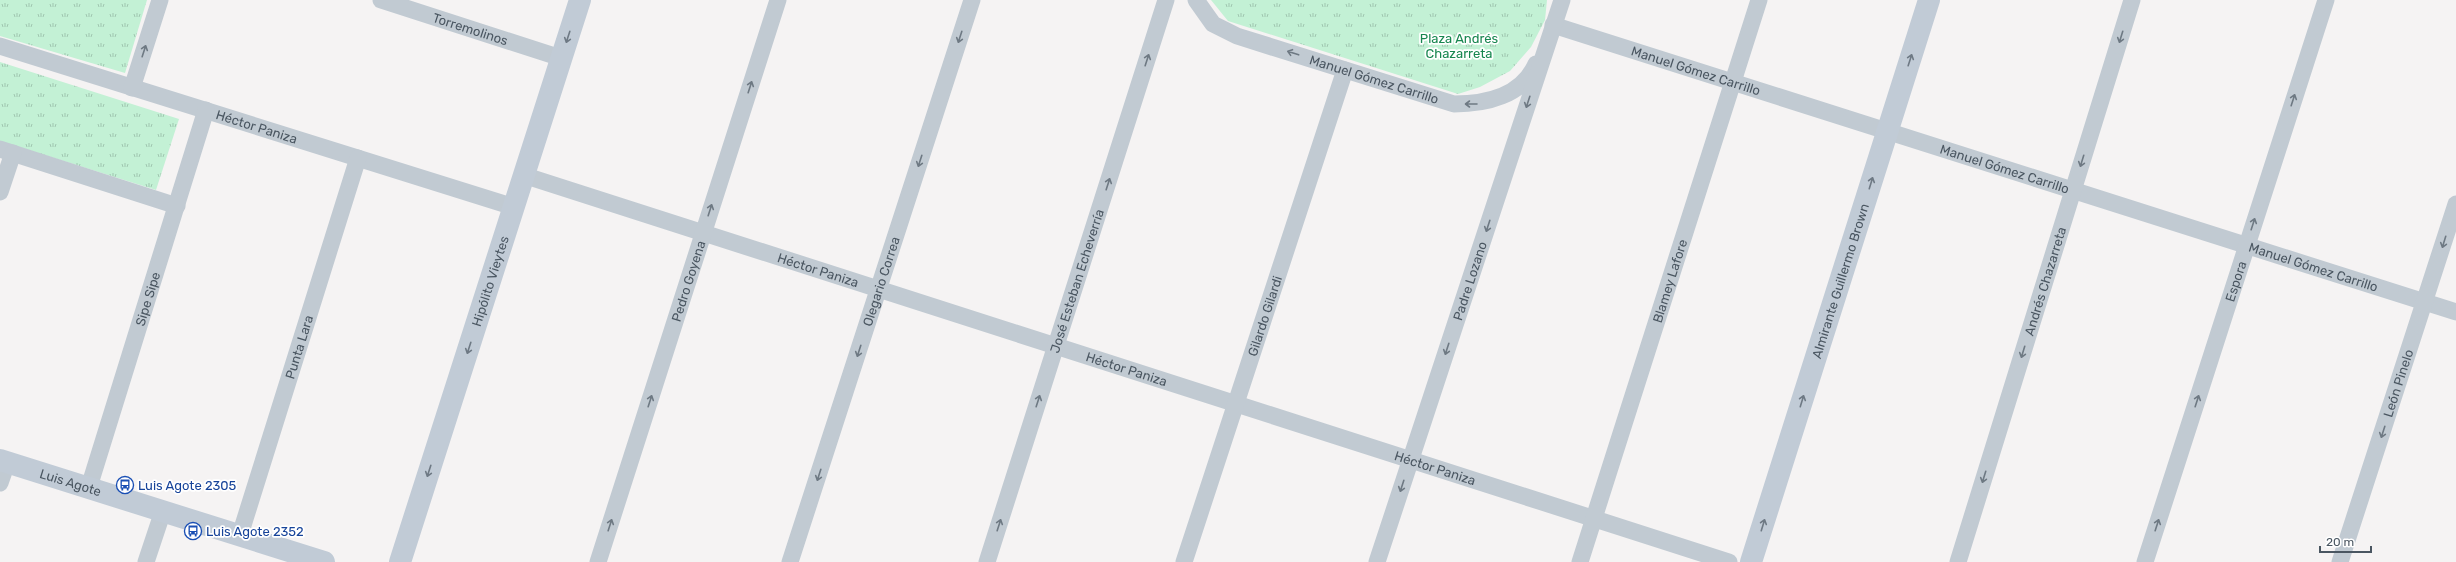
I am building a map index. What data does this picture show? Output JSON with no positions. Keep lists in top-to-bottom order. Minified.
{"streets":{"street":["Torremolinos","Manuel Gómez Carrillo","Héctor Paniza","Hipólito Vieytes","Pedro Goyena","Olegario Correa","José Esteban Echeverría","Padre Lozano","Blamey Lafore","Almirante Guillermo Brown","Andrés Chazarreta","Espora","Sipe Sipe","Gilardo Gilardi","Punta Lara","León Pinelo","Luis Agote"]},"crossings":[["Torremolinos","Hipólito Vieytes"],["Manuel Gómez Carrillo","Padre Lozano"],["Manuel Gómez Carrillo","Blamey Lafore"],["Manuel Gómez Carrillo","Almirante Guillermo Brown"],["Manuel Gómez Carrillo","Andrés Chazarreta"],["Manuel Gómez Carrillo","Espora"],["Manuel Gómez Carrillo","Gilardo Gilardi"],["Manuel Gómez Carrillo","León Pinelo"],["Héctor Paniza","Hipólito Vieytes"],["Héctor Paniza","Pedro Goyena"],["Héctor Paniza","Olegario Correa"],["Héctor Paniza","José Esteban Echeverría"],["Héctor Paniza","Padre Lozano"],["Héctor Paniza","Blamey Lafore"],["Héctor Paniza","Sipe Sipe"],["Héctor Paniza","Gilardo Gilardi"],["Héctor Paniza","Punta Lara"],["Sipe Sipe","Luis Agote"],["Punta Lara","Luis Agote"]],"one_way":["Hipólito Vieytes","Pedro Goyena","Olegario Correa","José Esteban Echeverría","Padre Lozano","Almirante Guillermo Brown","Andrés Chazarreta","Espora","León Pinelo"],"parks":["Plaza Andrés Chazarreta"],"places":{"bus stop":["Luis Agote 2305","Luis Agote 2352"]},"scale_bar":"20 m"}
